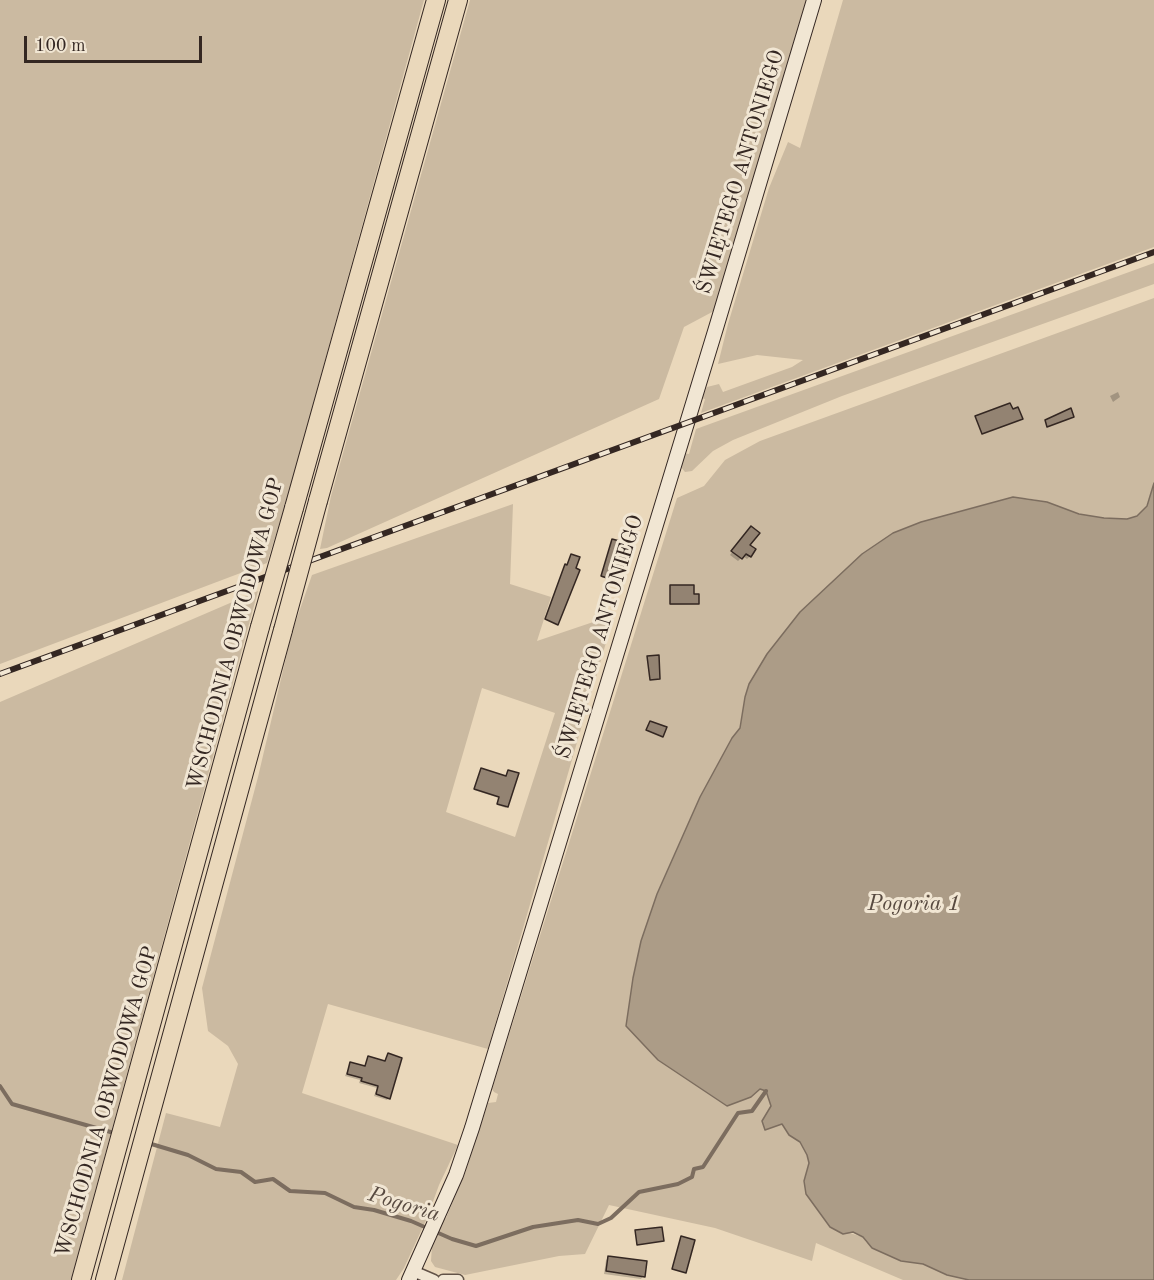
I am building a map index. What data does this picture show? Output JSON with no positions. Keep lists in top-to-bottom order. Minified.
{"streets":{"highway":["WSCHODNIA OBWODOWA GOP"],"street":["ŚWIĘTEGO ANTONIEGO"]},"water":["Pogoria 1","Pogoria"],"scale_bar":"100 m"}
